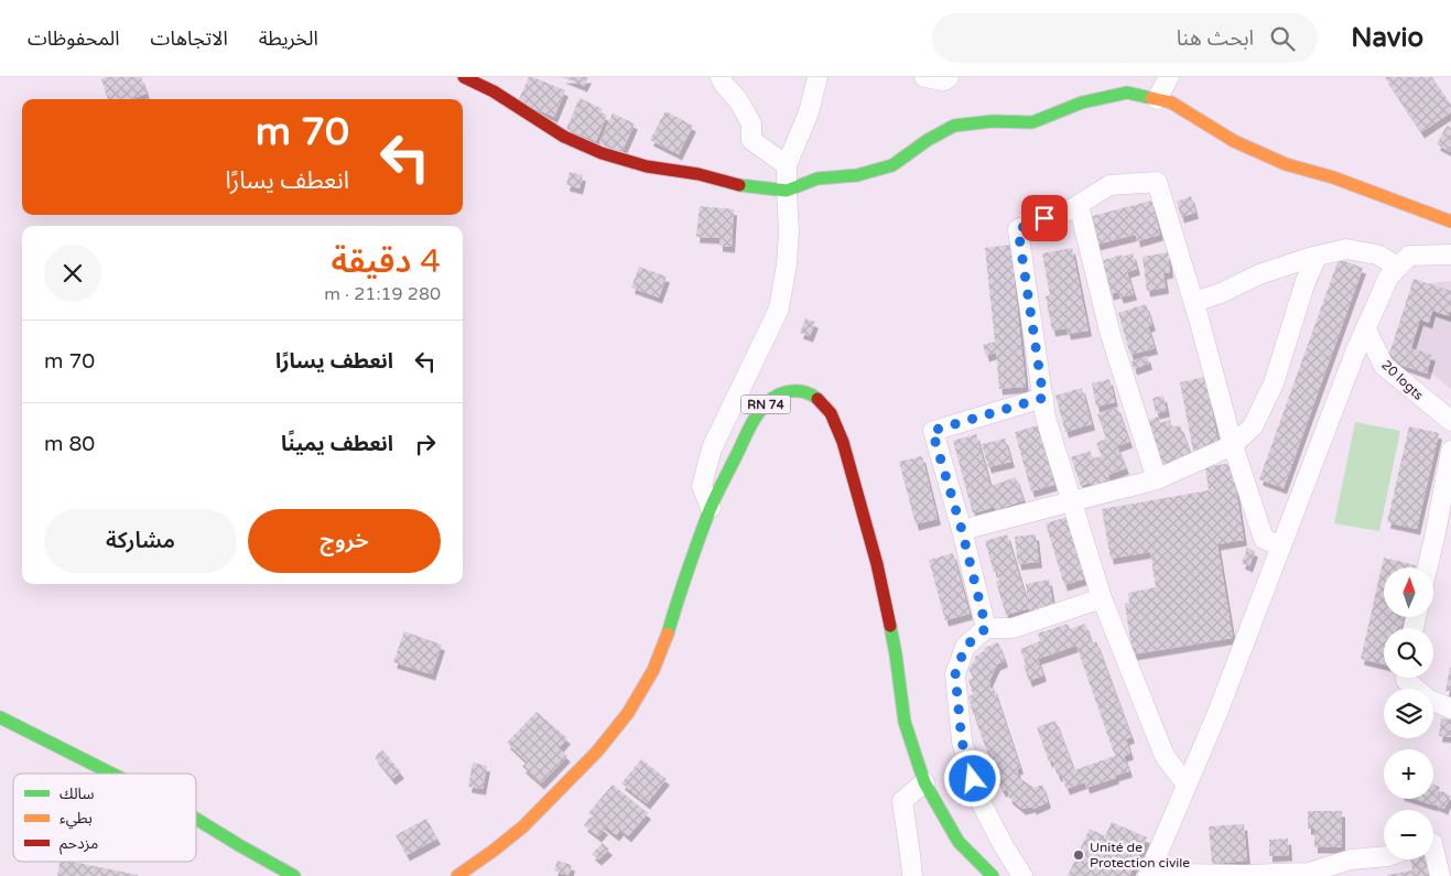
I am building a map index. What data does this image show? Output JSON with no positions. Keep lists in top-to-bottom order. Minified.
{"streets":{"main road":["RN 74"],"street":["20 logts"]},"places":["Unité de Protection civile"],"legend":["سالك","بطيء","مزدحم"],"north":"top","page":{"header":"Navio","search":"ابحث هنا","nav":["الخريطة","الاتجاهات","المحفوظات"],"turn":["70 m","انعطف يسارًا"],"heading":["4 دقيقة","280 m · 21:19"],"list":[{"name":"انعطف يسارًا","value":"70 m"},{"name":"انعطف يمينًا","value":"80 m"}],"buttons":["خروج","مشاركة"],"map_buttons":["+","−"]}}
